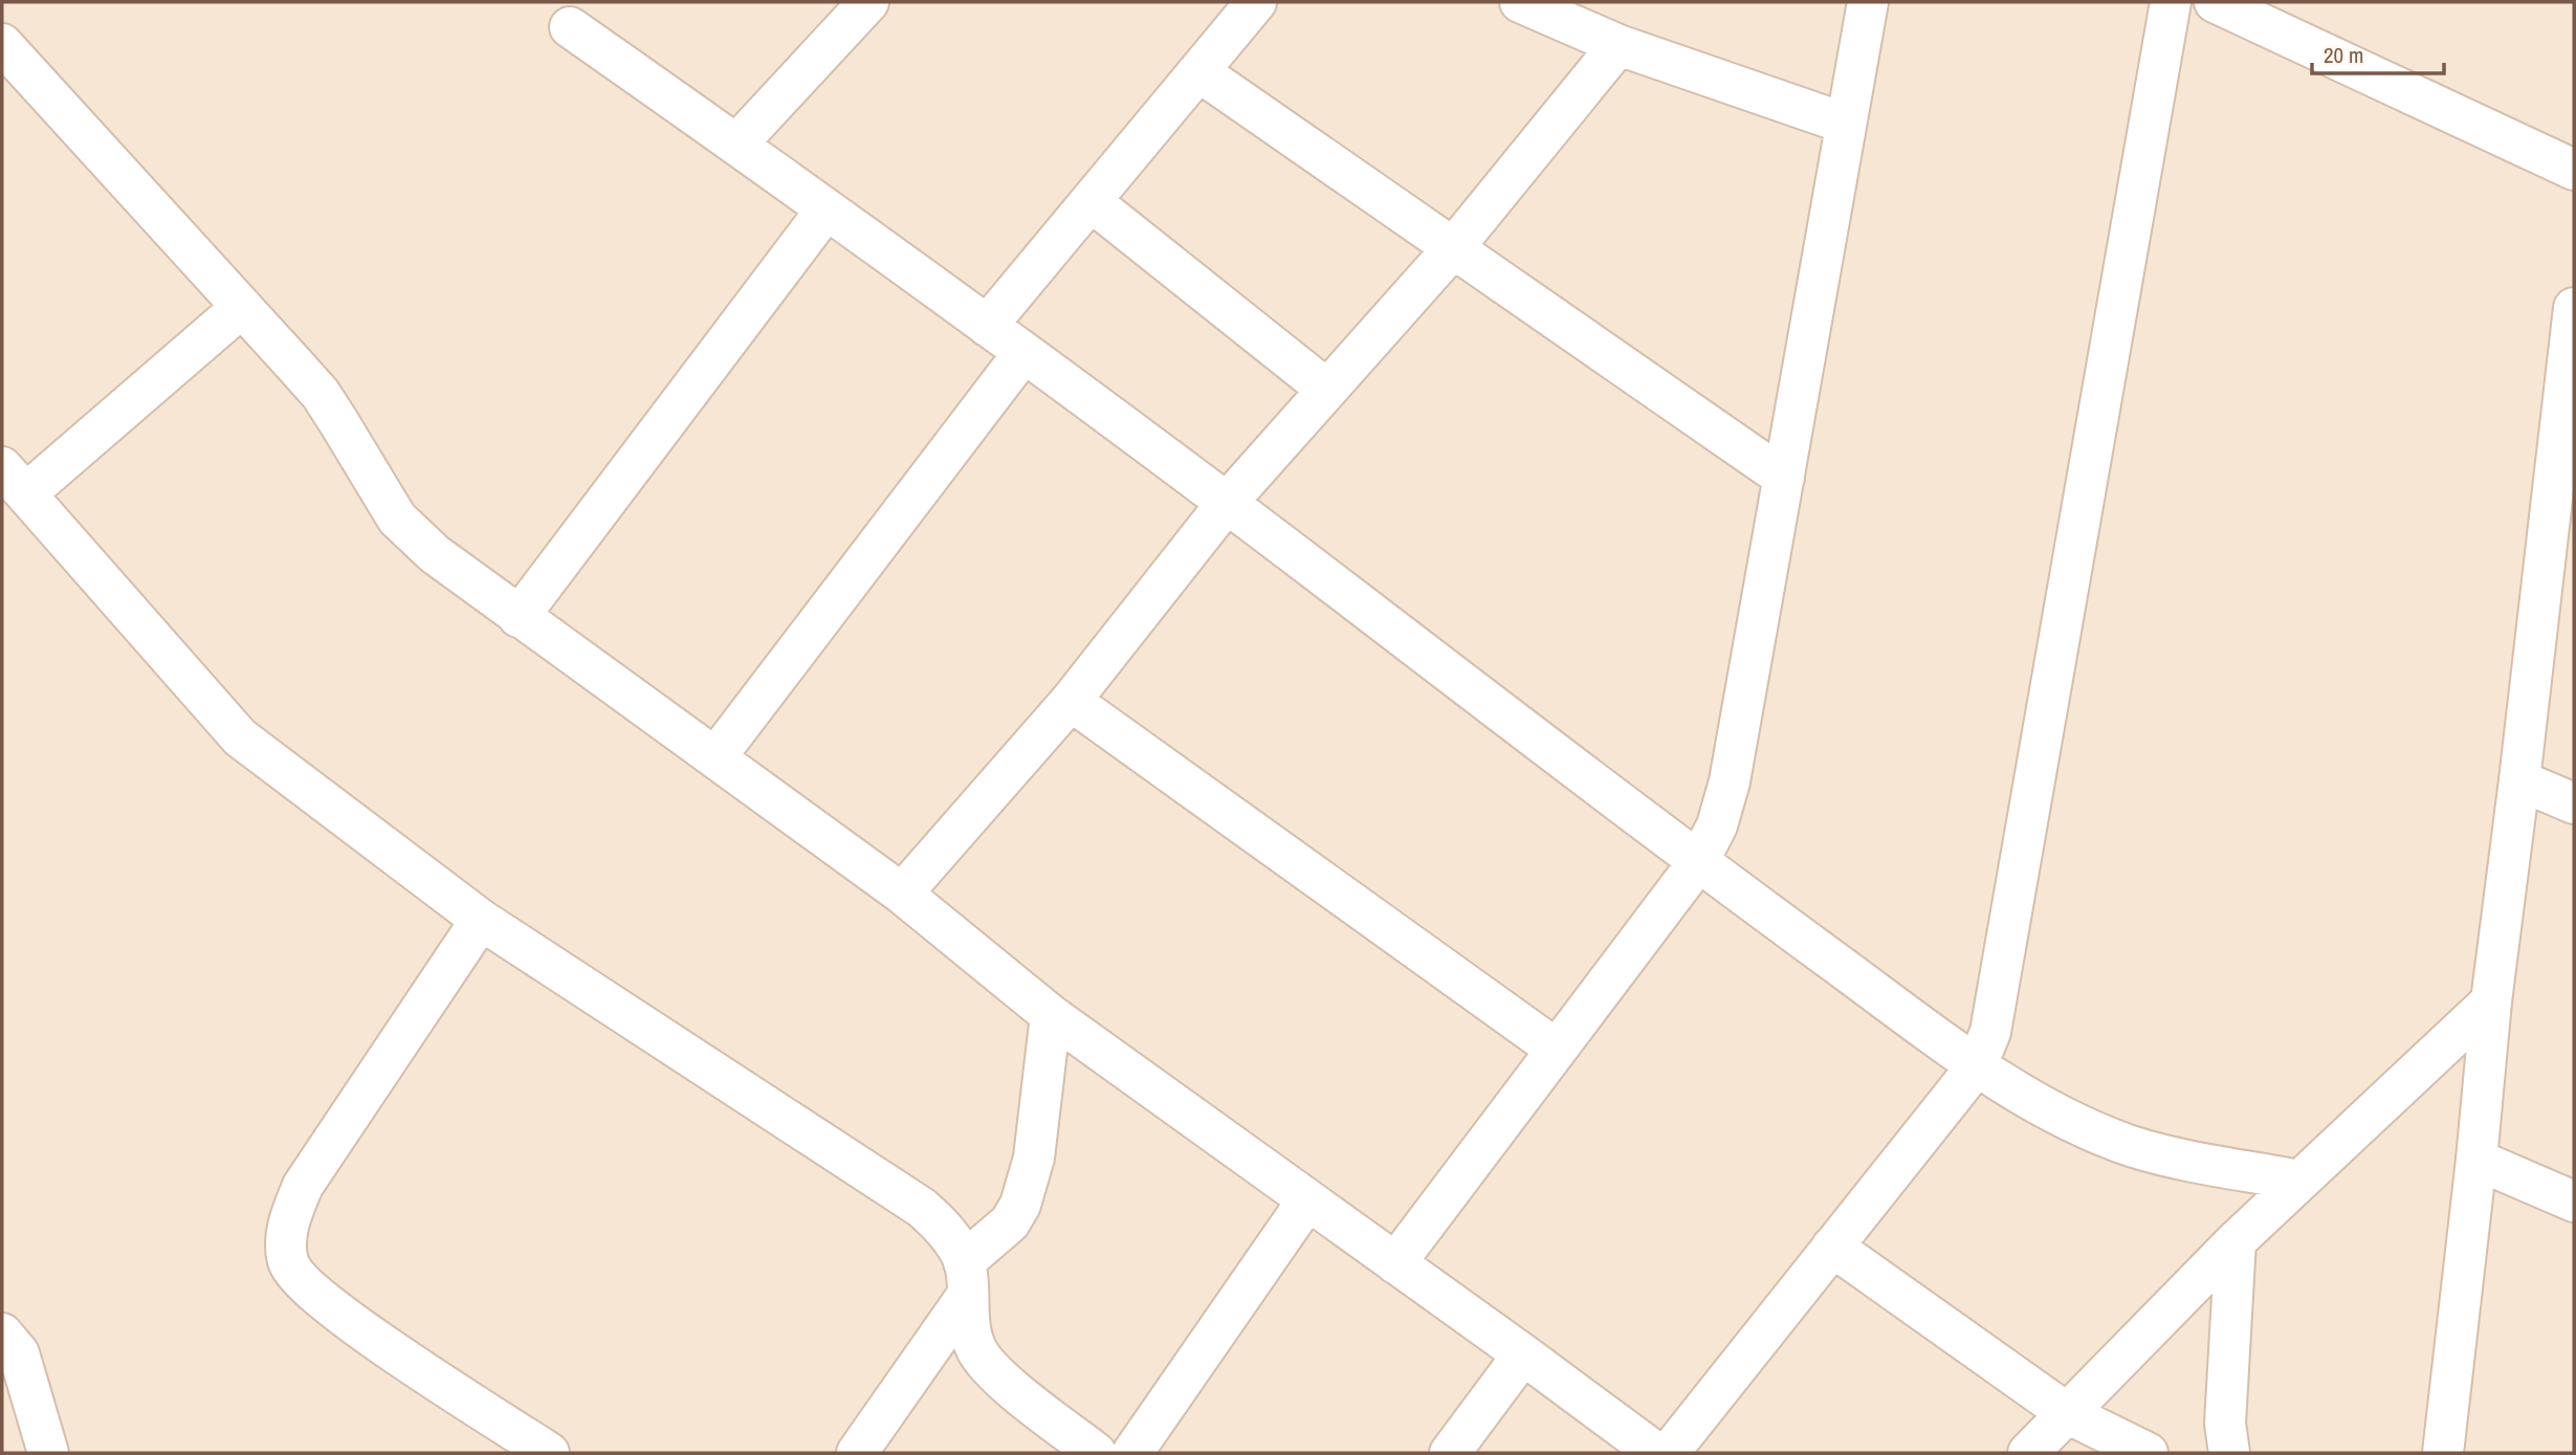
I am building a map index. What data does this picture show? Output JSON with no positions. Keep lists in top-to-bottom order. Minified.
{"scale_bar":"20 m"}
